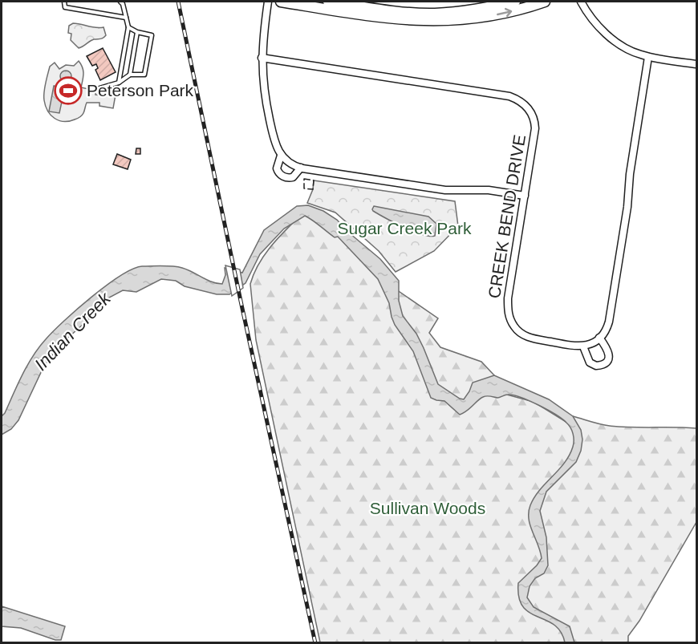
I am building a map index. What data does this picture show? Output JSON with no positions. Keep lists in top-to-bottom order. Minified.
{"streets":{"street":["CREEK BEND DRIVE"]},"water":["Indian Creek"],"parks":["Sugar Creek Park","Sullivan Woods"],"places":{"sports":["Peterson Park"]}}
